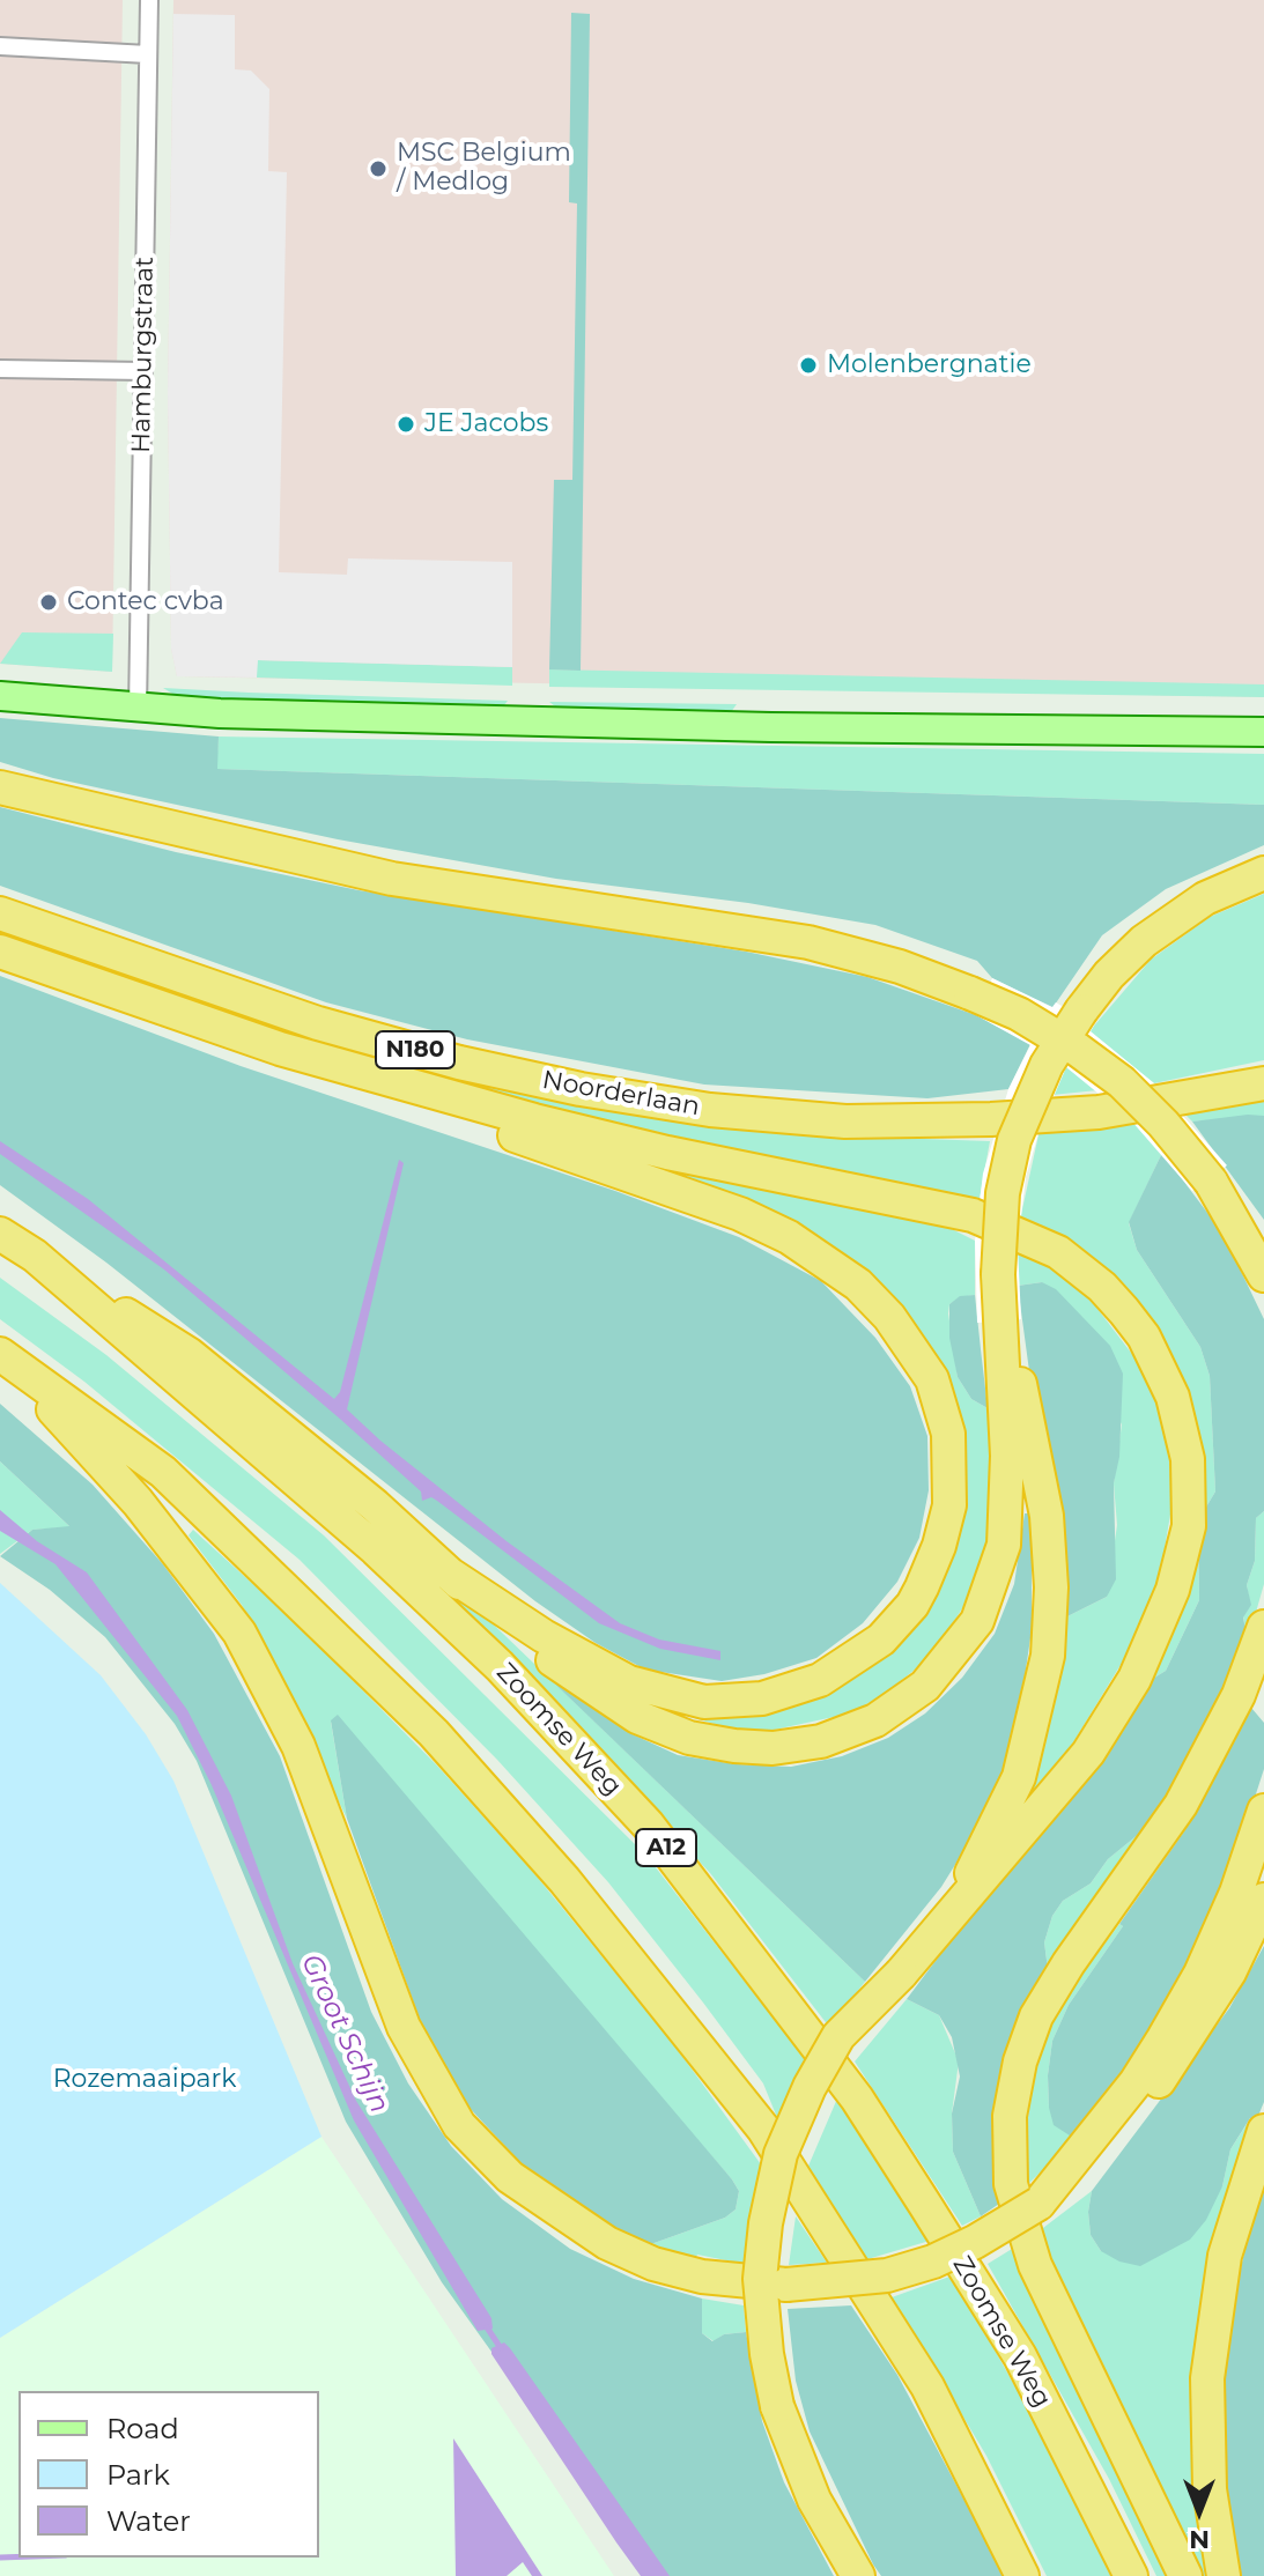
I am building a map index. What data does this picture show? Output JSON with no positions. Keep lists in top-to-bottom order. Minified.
{"streets":{"highway":["N180","Noorderlaan","Zoomse Weg","A12"],"street":["Hamburgstraat"]},"water":["Groot Schijn"],"parks":["Rozemaaipark"],"places":["MSC Belgium / Medlog","Molenbergnatie","JE Jacobs","Contec cvba"],"legend":["Road","Park","Water"],"north":"bottom"}
